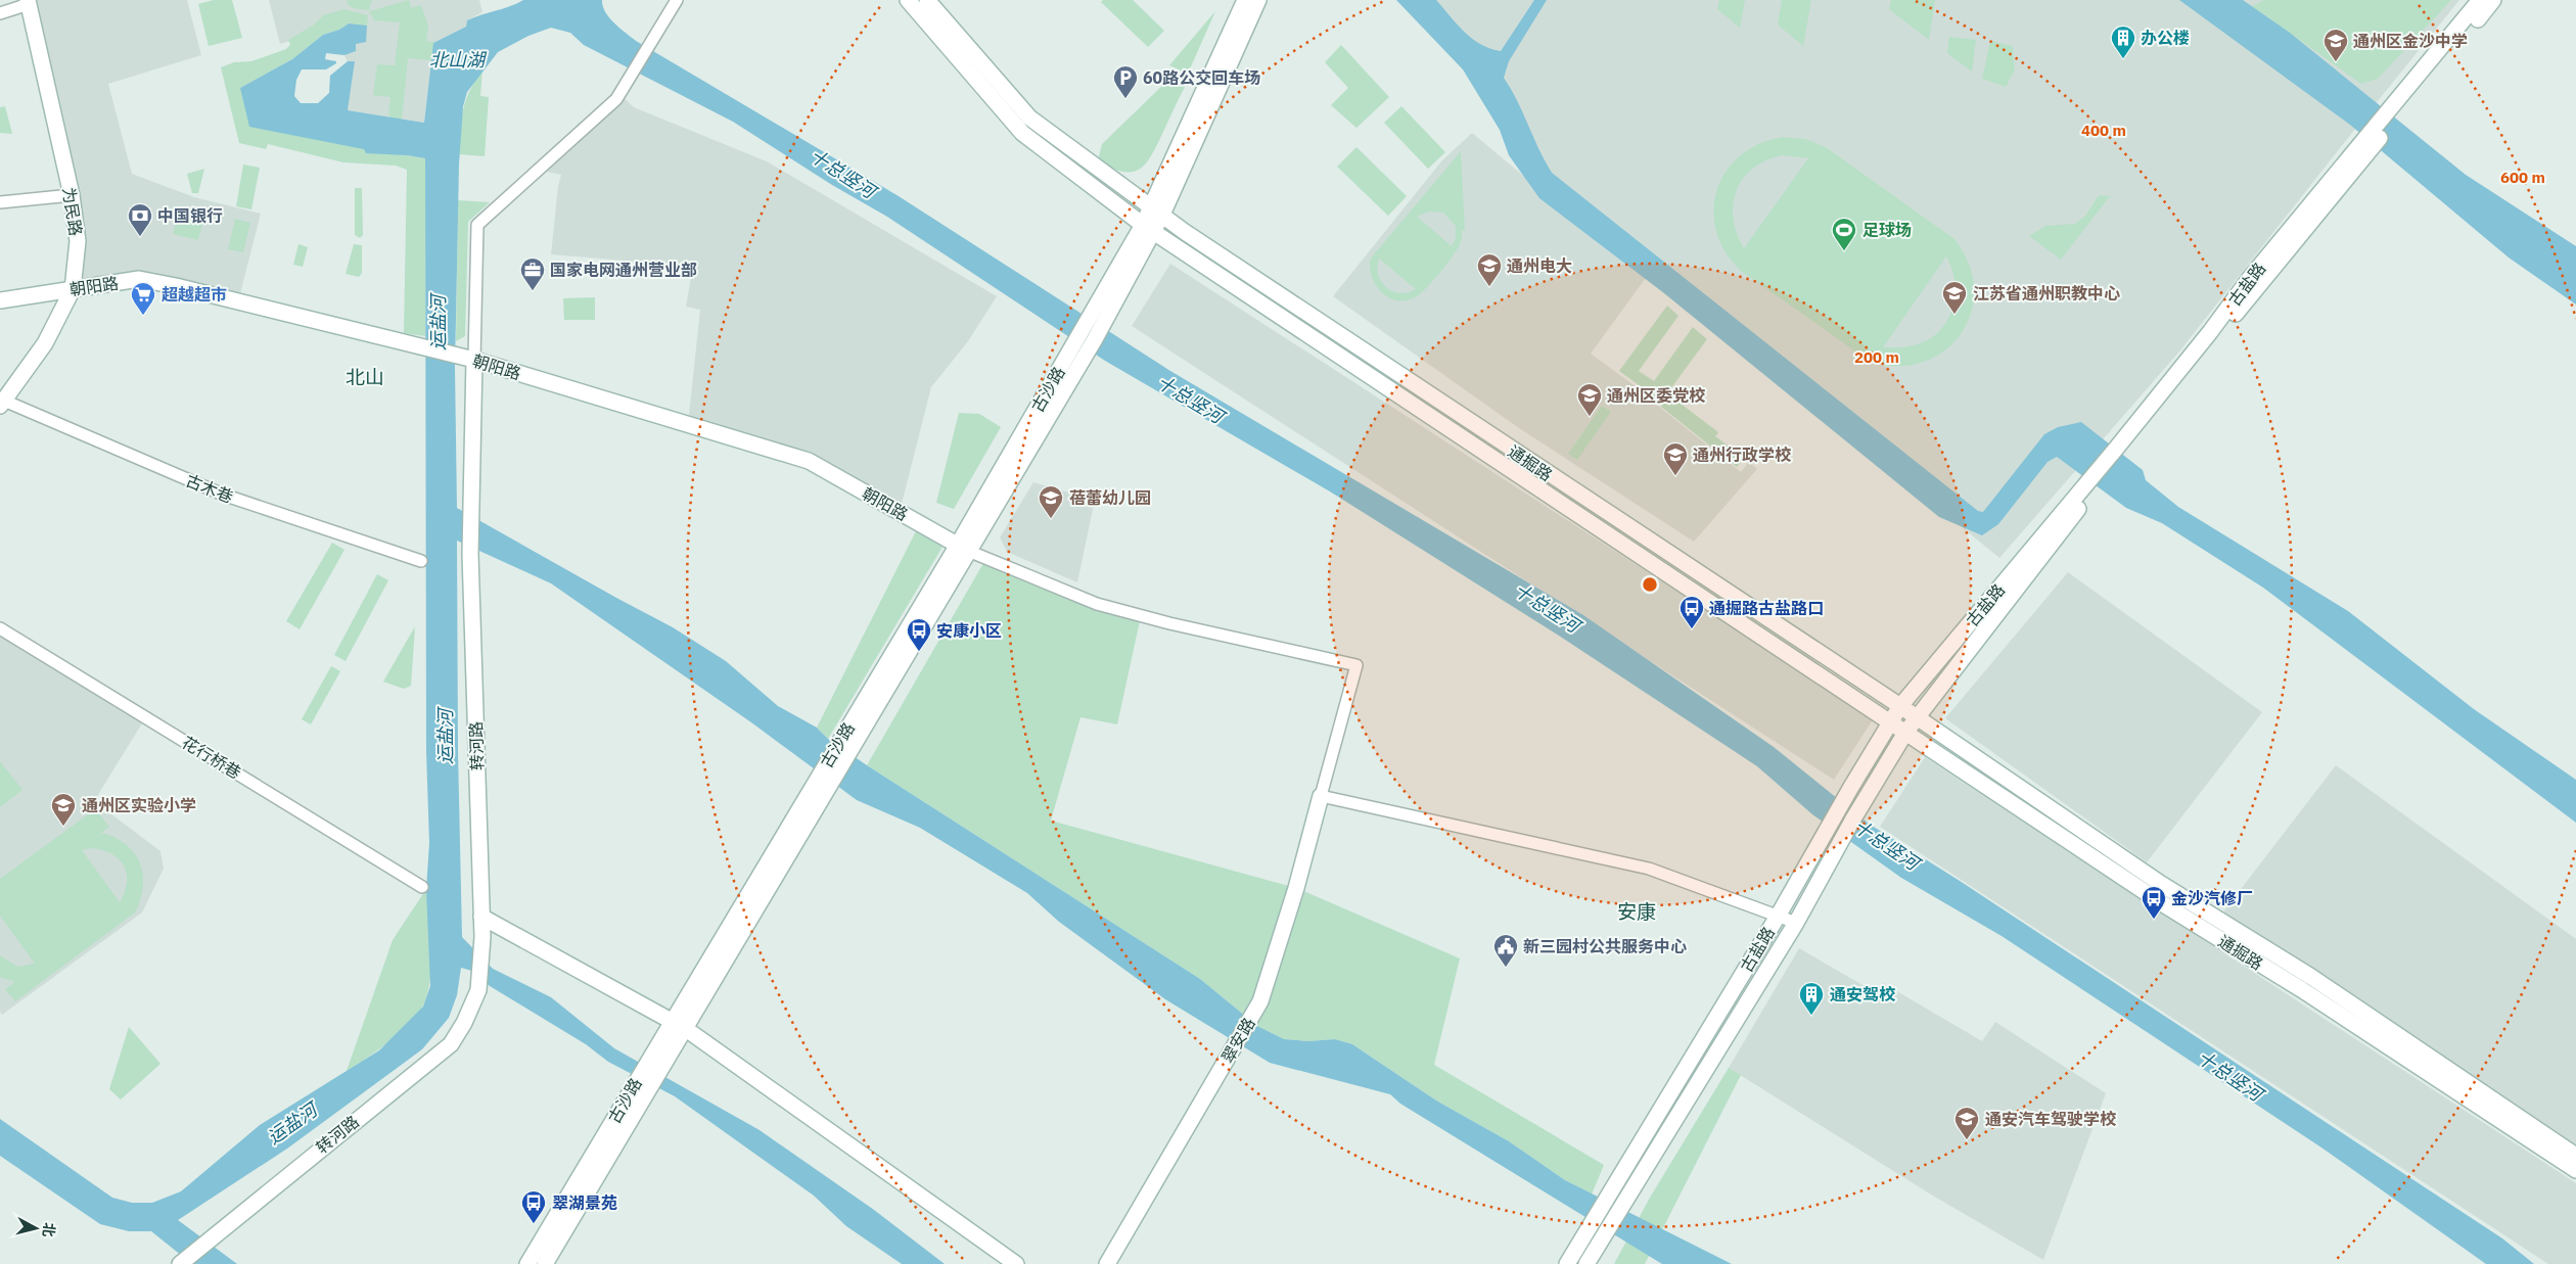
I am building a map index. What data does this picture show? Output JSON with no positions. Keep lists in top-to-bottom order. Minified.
{"streets":{"street":["为民路","古盐路","朝阳路","古沙路","通掘路","古木巷","转河路","花行桥巷","翠安路"]},"crossings":[["为民路","朝阳路"],["为民路","古木巷"],["古盐路","通掘路"],["朝阳路","古沙路"],["朝阳路","转河路"],["古沙路","通掘路"]],"districts":["北山","安康"],"water":["北山湖","十总竖河","运盐河"],"places":{"building":["办公楼","通安驾校"],"school or university":["通州区金沙中学","通州电大","江苏省通州职教中心","通州区委党校","通州行政学校","蓓蕾幼儿园","通州区实验小学","通安汽车驾驶学校"],"parking":["60路公交回车场"],"bank":["中国银行"],"sports":["足球场"],"office":["国家电网通州营业部"],"supermarket":["超越超市"],"bus stop":["通掘路古盐路口","安康小区","金沙汽修厂","翠湖景苑"],"public building":["新三园村公共服务中心"]},"north":"right","rings":["400 m","600 m","200 m"]}
